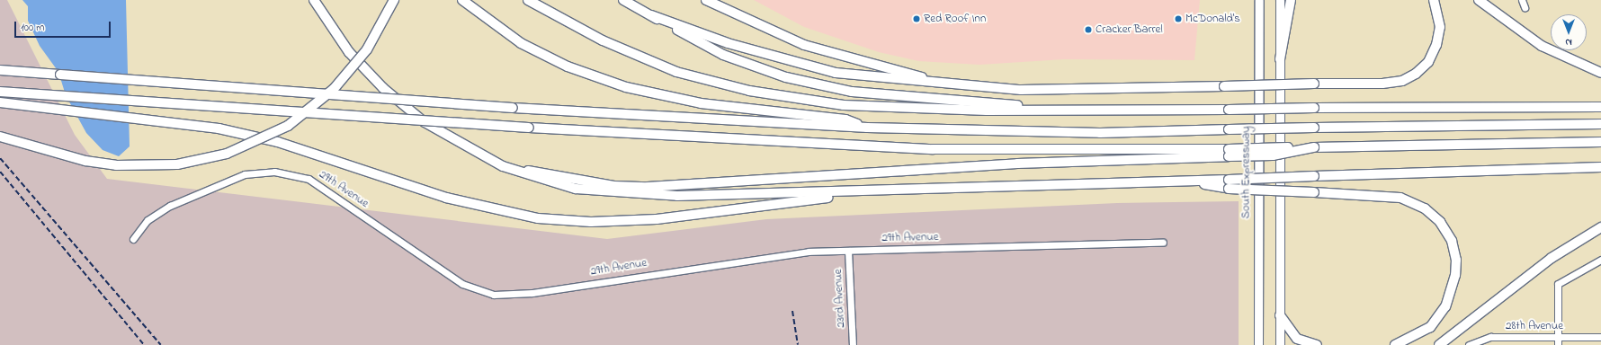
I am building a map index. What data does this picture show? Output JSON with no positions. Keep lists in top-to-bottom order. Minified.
{"streets":{"main road":["South Expressway"],"street":["29th Avenue","23rd Avenue","28th Avenue"]},"crossings":[["29th Avenue","23rd Avenue"]],"places":["Red Roof Inn","McDonald's","Cracker Barrel"],"scale_bar":"100 m","north":"bottom"}
